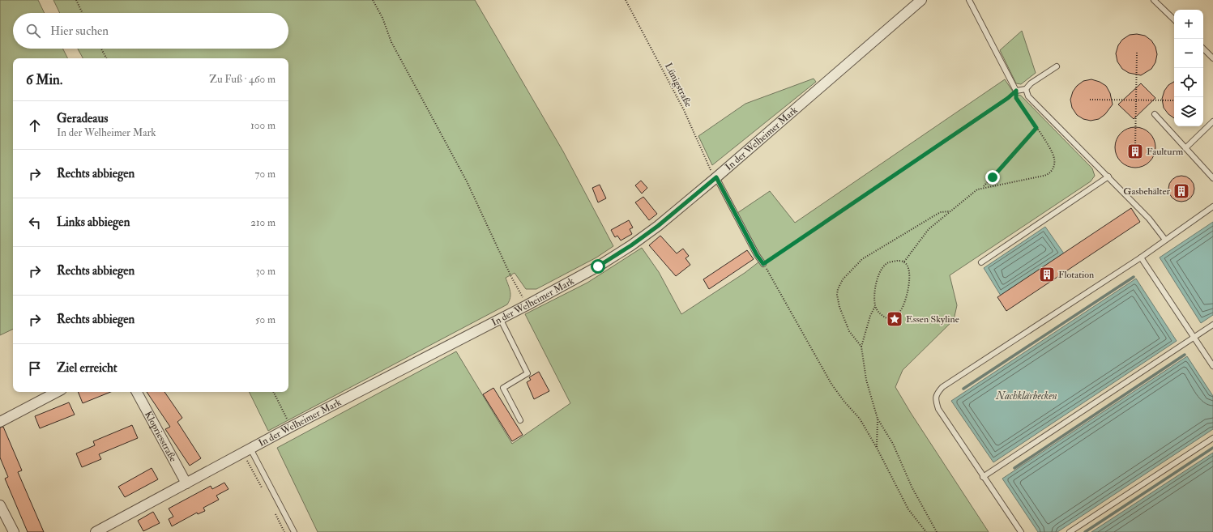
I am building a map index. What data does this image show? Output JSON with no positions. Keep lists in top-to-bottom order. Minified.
{"streets":{"street":["In der Welheimer Mark","Klopriesstraße"],"path":["Lünigstraße"]},"crossings":[["Lünigstraße","In der Welheimer Mark"],["In der Welheimer Mark","Klopriesstraße"]],"water":["Nachklärbecken"],"places":{"building":["Faulturm","Gasbehälter","Flotation"],"place":["Essen Skyline"]},"page":{"map_buttons":["+","−"],"search":"Hier suchen","heading":["6 Min.","Zu Fuß · 460 m"],"list":[["Geradeaus","In der Welheimer Mark","100 m"],["Rechts abbiegen","70 m"],["Links abbiegen","210 m"],["Rechts abbiegen","30 m"],["Rechts abbiegen","50 m"],"Ziel erreicht"]}}
